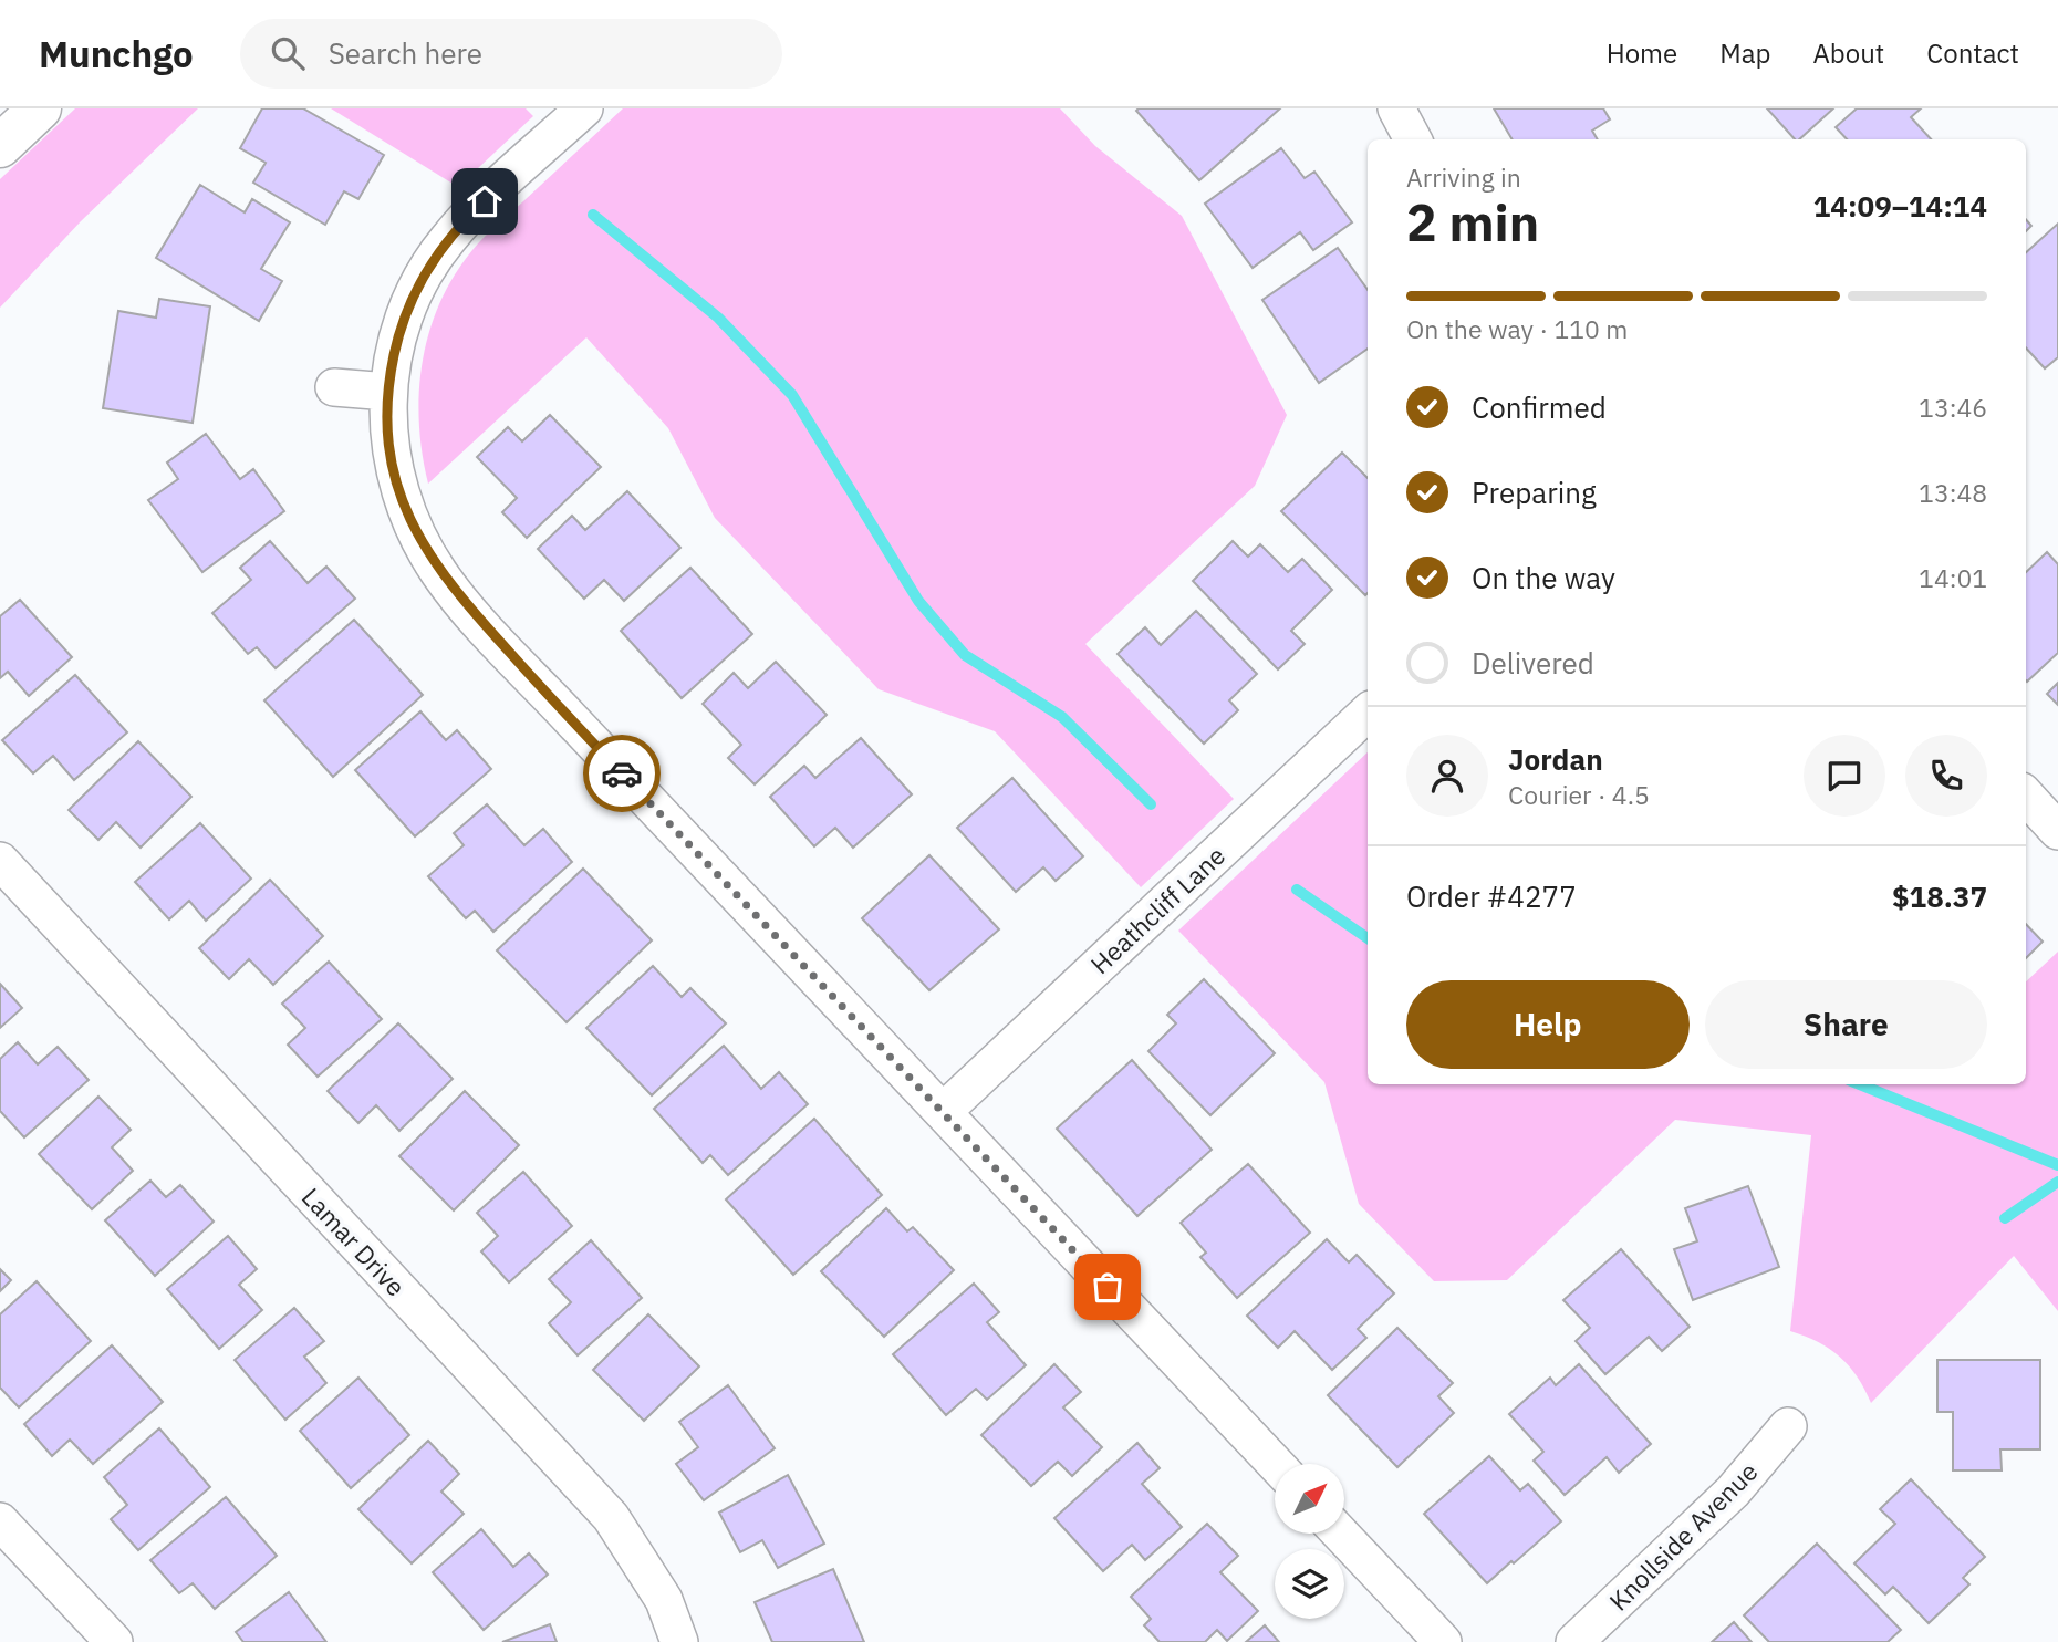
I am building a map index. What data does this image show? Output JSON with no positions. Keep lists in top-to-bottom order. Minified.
{"streets":{"street":["Heathcliff Lane","Lamar Drive","Knollside Avenue"]},"north":"top right","page":{"header":"Munchgo","search":"Search here","nav":["Home","Map","About","Contact"],"heading":["2 min","Arriving in","14:09–14:14"],"panel":["Jordan","Courier · 4.5","Order #4277","$18.37"],"bar":"On the way · 110 m","list":[["Confirmed","13:46"],["Preparing","13:48"],["On the way","14:01"],"Delivered"],"buttons":["Help","Share"]}}
